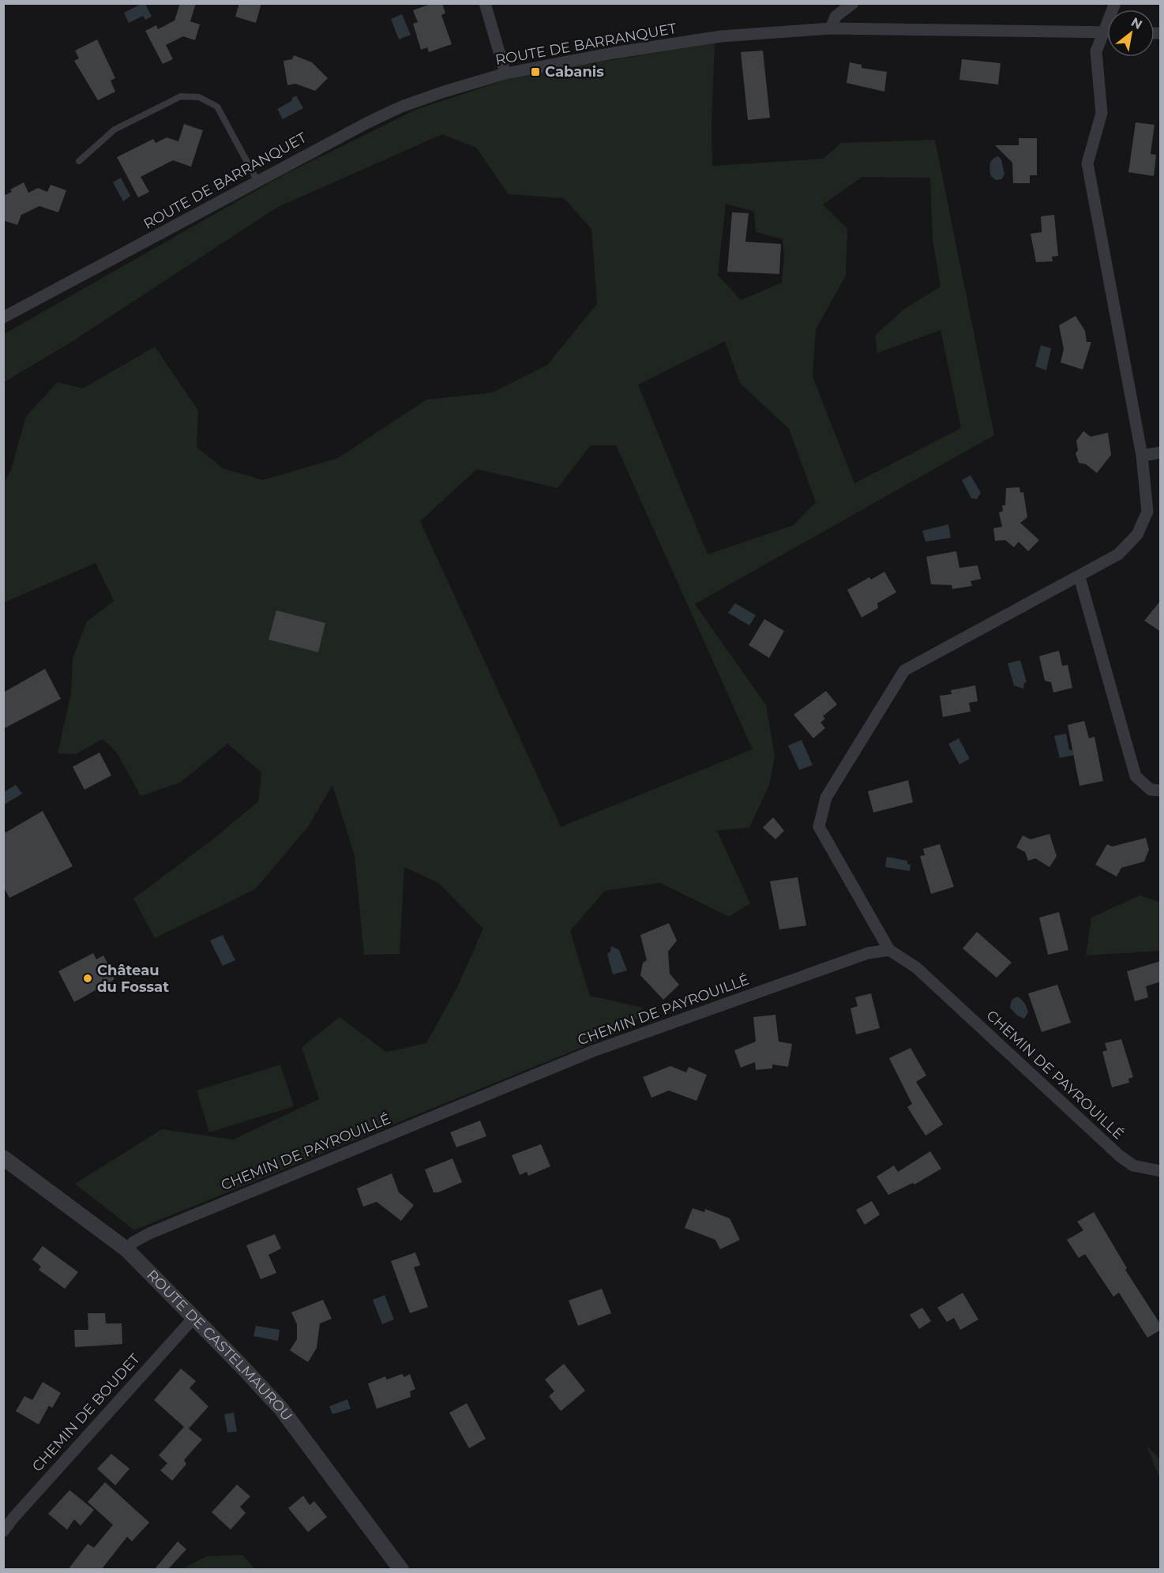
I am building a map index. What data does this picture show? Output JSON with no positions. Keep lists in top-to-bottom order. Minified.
{"streets":{"street":["ROUTE DE BARRANQUET","CHEMIN DE PAYROUILLÉ","ROUTE DE CASTELMAUROU","CHEMIN DE BOUDET"]},"crossings":[["CHEMIN DE PAYROUILLÉ","ROUTE DE CASTELMAUROU"],["ROUTE DE CASTELMAUROU","CHEMIN DE BOUDET"]],"places":{"transit":["Cabanis"],"other":["Château du Fossat"]},"north":"top right"}
